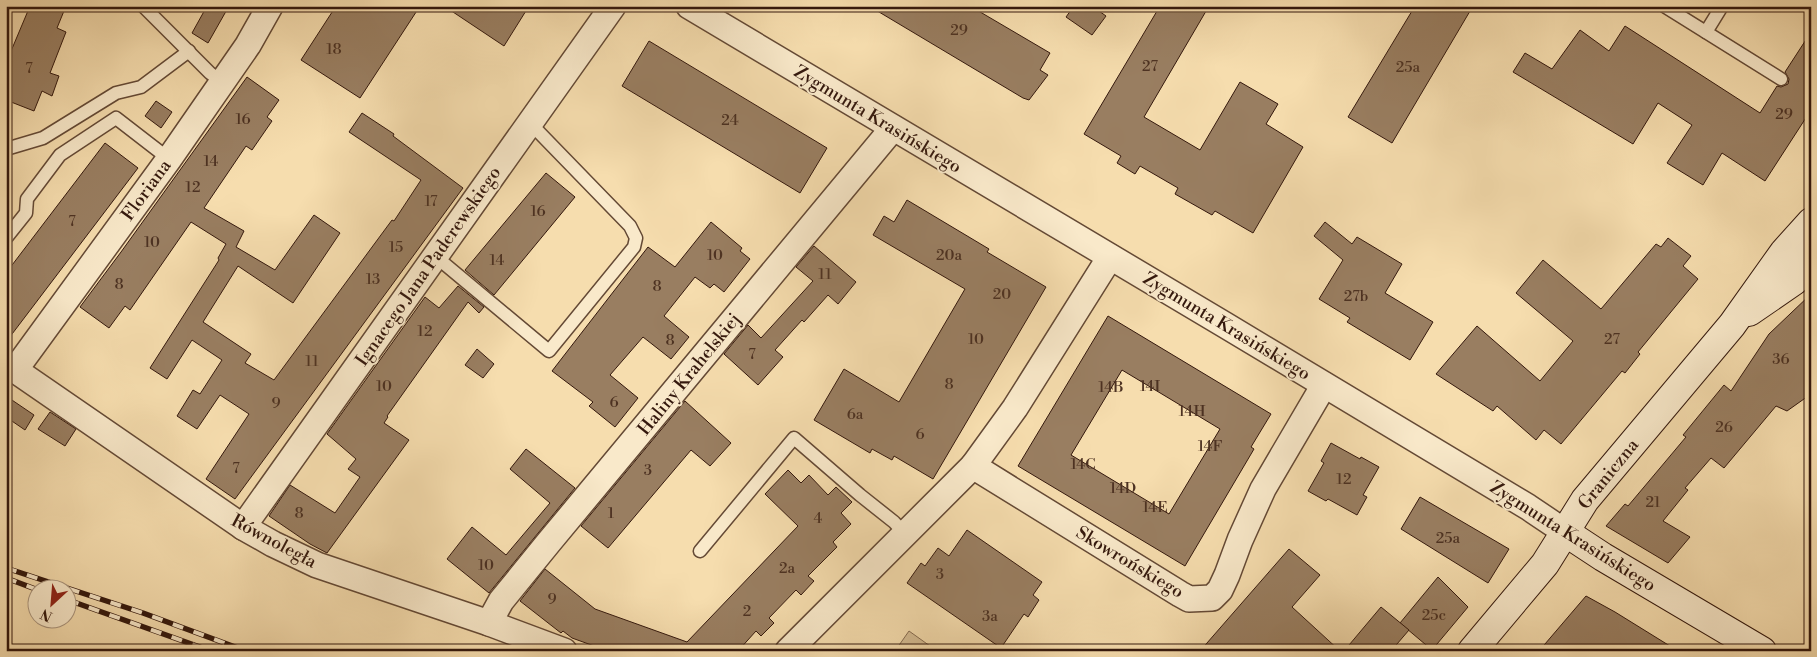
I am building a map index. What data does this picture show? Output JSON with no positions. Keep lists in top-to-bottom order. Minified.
{"streets":{"street":["Zygmunta Krasińskiego","Floriana","Ignacego Jana Paderewskiego","Haliny Krahelskiej","Graniczna","Równoległa","Skowrońskiego"]},"crossings":[["Zygmunta Krasińskiego","Haliny Krahelskiej"],["Zygmunta Krasińskiego","Graniczna"],["Zygmunta Krasińskiego","Skowrońskiego"],["Floriana","Równoległa"],["Ignacego Jana Paderewskiego","Równoległa"],["Haliny Krahelskiej","Równoległa"]],"house_numbers":["29","18","27","25a","7","29","16","24","14","12","17","16","7","10","15","10","20a","14","11","13","8","8","20","27b","12","10","27","8","7","36","11","8","10","14I","14B","6","9","14H","6a","26","6","14F","14C","7","3","12","14D","21","14E","8","1","4","25a","10","2a","3","9","2","25c","3a"],"north":"bottom left"}
